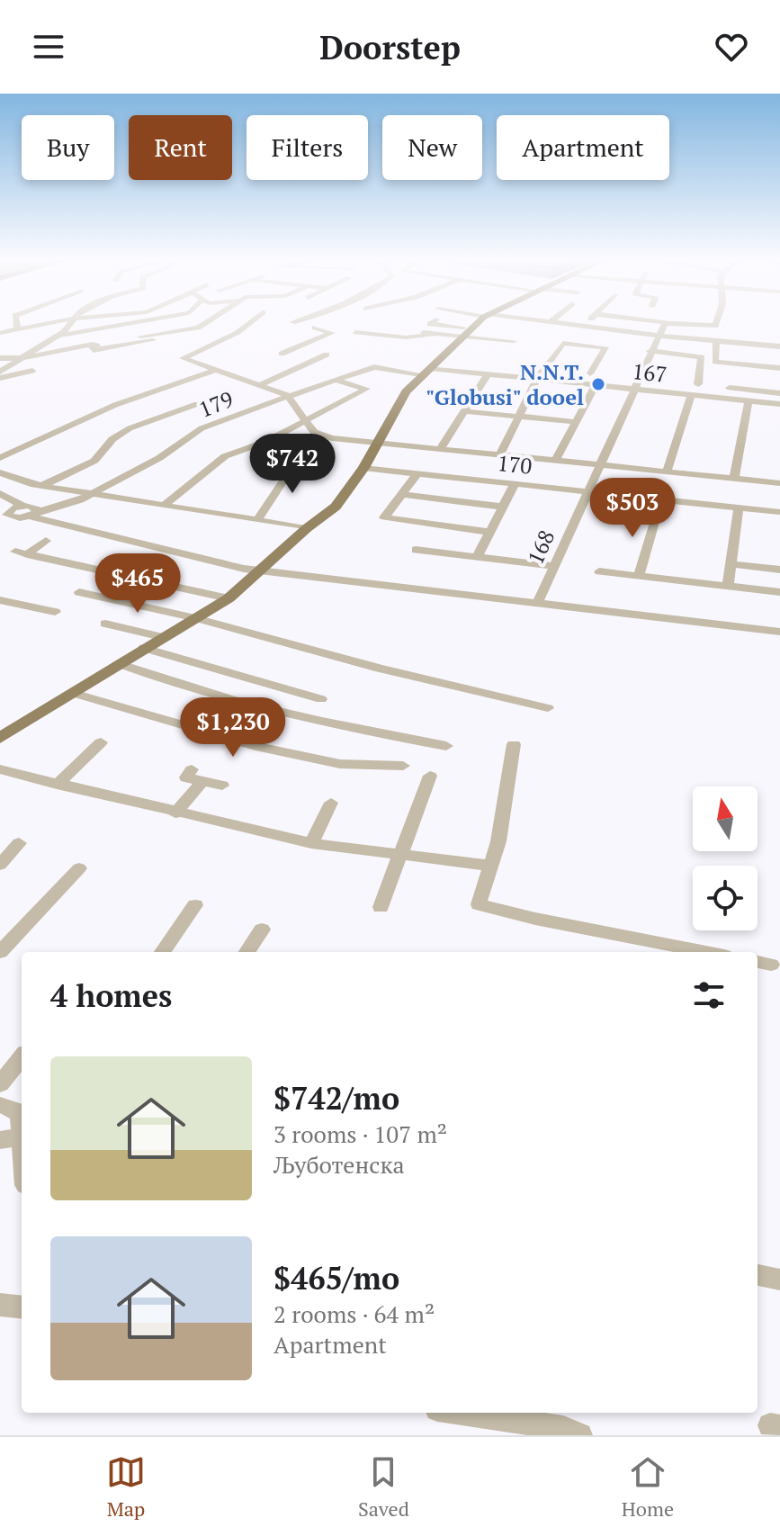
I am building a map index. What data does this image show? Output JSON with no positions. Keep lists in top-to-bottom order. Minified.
{"streets":{"street":["167","179","170","168"]},"crossings":[["167","179"],["167","168"],["170","168"]],"places":["N.N.T. \"Globusi\" dooel"],"north":"top","page":{"header":"Doorstep","chip":["Buy","Rent","Filters","New","Apartment"],"price":["$742","$503","$465","$1,230"],"heading":"4 homes","list":[{"name":"$742/mo","note":"3 rooms · 107 m² · Љуботенска"},{"name":"$465/mo","note":"2 rooms · 64 m² · Apartment"}],"tabs":["Map","Saved","Home"]}}
